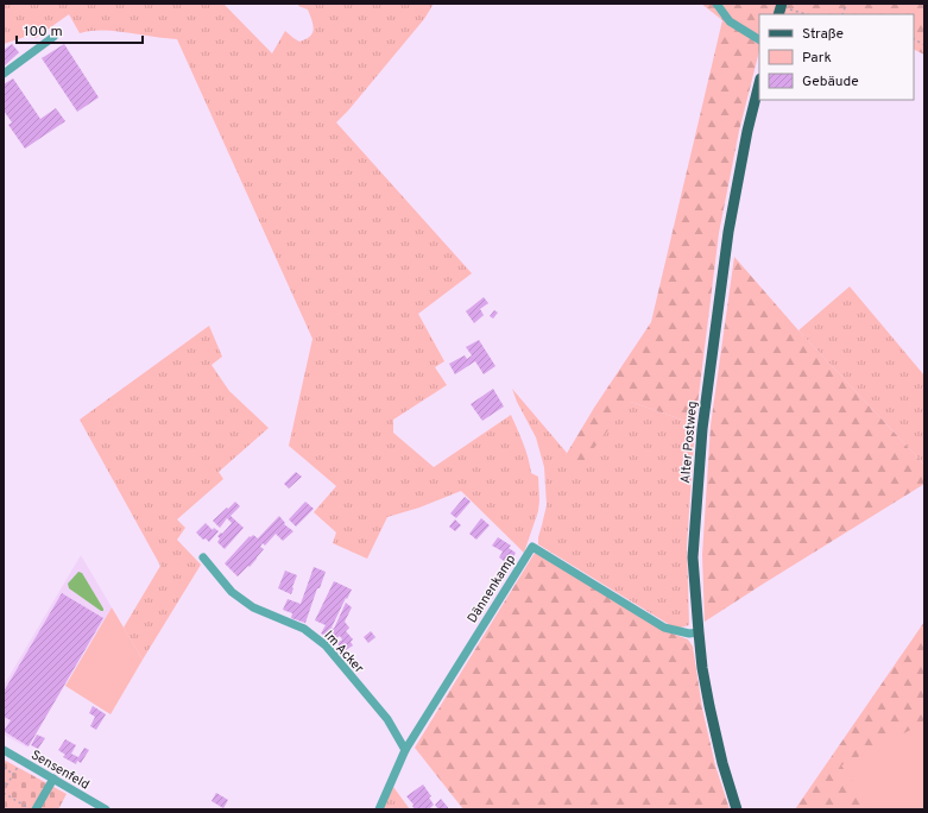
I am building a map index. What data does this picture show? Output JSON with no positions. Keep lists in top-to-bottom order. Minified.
{"streets":{"main road":["Alter Postweg"],"street":["Dännenkamp","Im Acker","Sensenfeld"]},"crossings":[["Alter Postweg","Dännenkamp"],["Dännenkamp","Im Acker"]],"legend":["Straße","Park","Gebäude"],"scale_bar":"100 m"}
